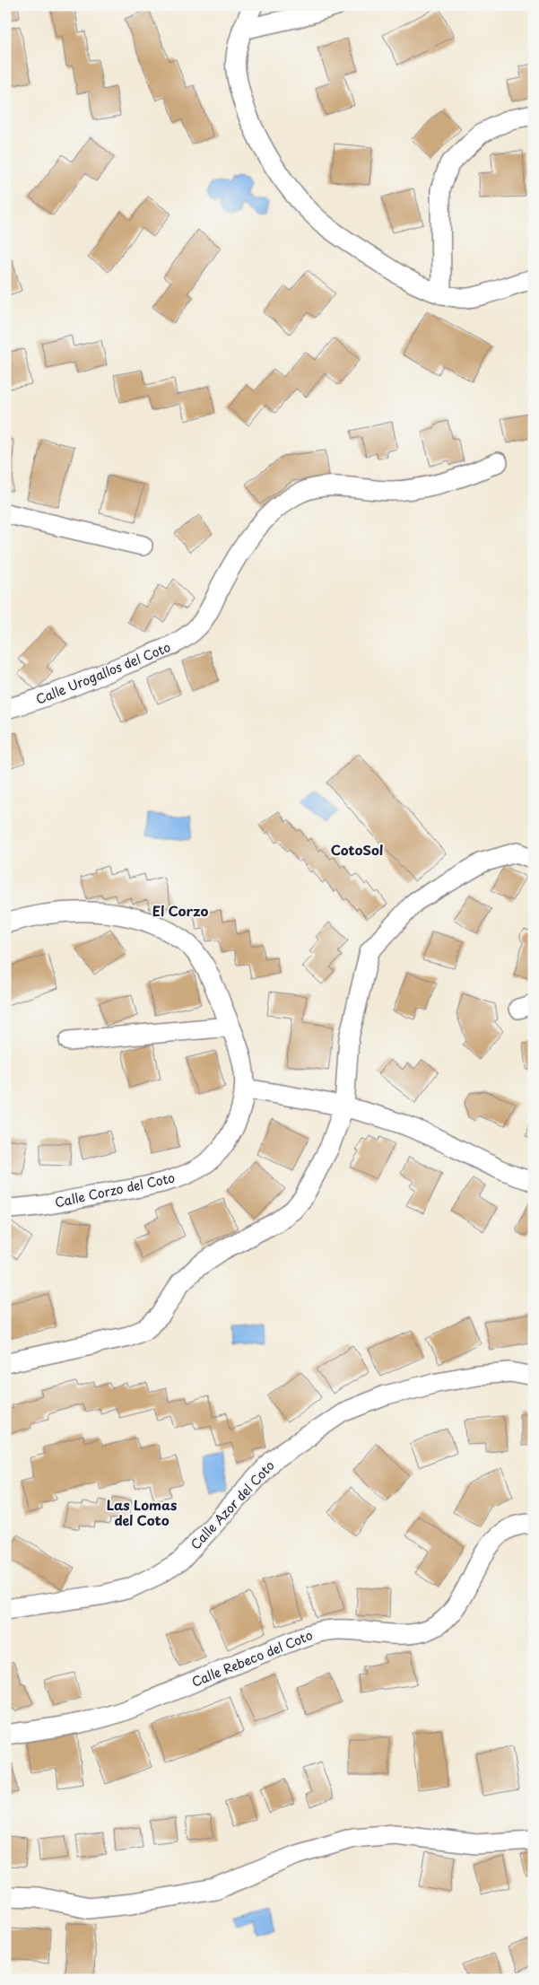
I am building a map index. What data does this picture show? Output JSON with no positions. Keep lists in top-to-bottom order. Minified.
{"streets":{"street":["Calle Urogallos del Coto","Calle Corzo del Coto","Calle Azor del Coto","Calle Rebeco del Coto"]},"districts":["CotoSol","El Corzo","Las Lomas del Coto"]}
